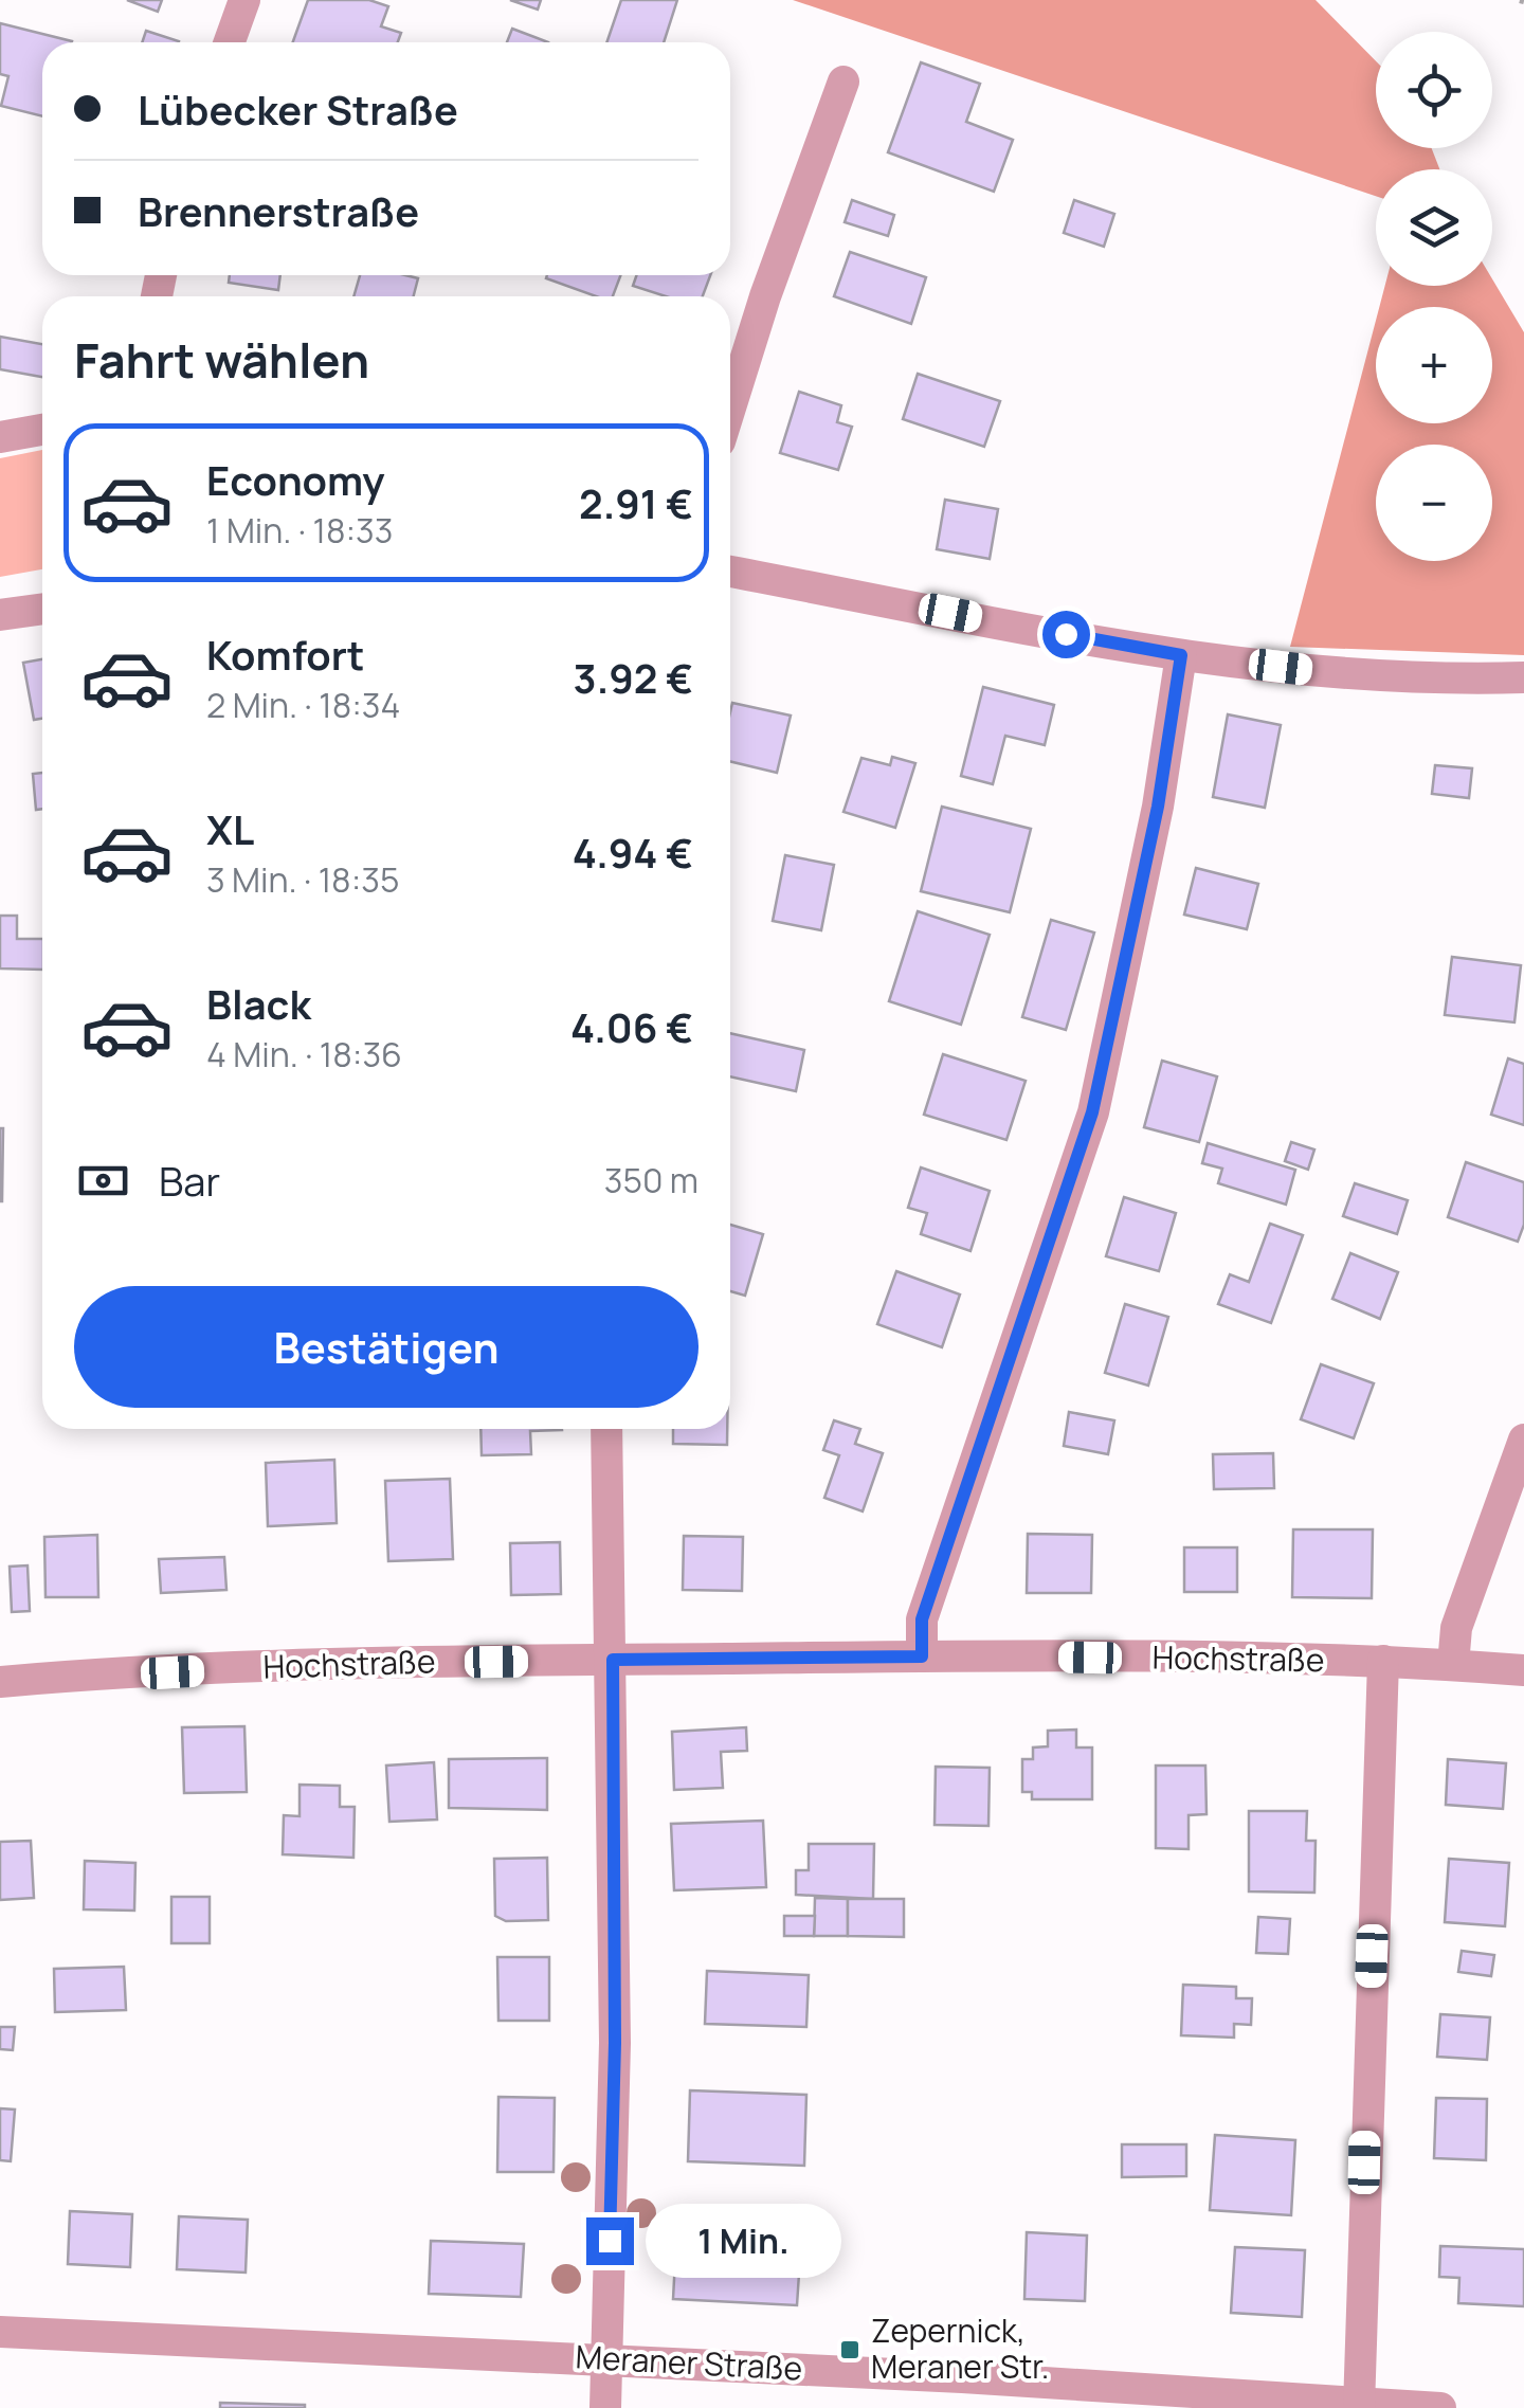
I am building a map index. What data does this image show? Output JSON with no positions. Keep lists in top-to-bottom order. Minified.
{"streets":{"street":["Hochstraße","Meraner Straße"]},"places":{"transit":["Zepernick, Meraner Str."]},"page":{"map_buttons":["+","−"],"banner":["Lübecker Straße","Brennerstraße"],"heading":"Fahrt wählen","list":[{"name":"Economy","note":"1 Min. · 18:33","value":"2.91 €"},{"name":"Komfort","note":"2 Min. · 18:34","value":"3.92 €"},{"name":"XL","note":"3 Min. · 18:35","value":"4.94 €"},{"name":"Black","note":"4 Min. · 18:36","value":"4.06 €"}],"pay":["Bar","350 m"],"buttons":"Bestätigen","bubble":"1 Min."}}
